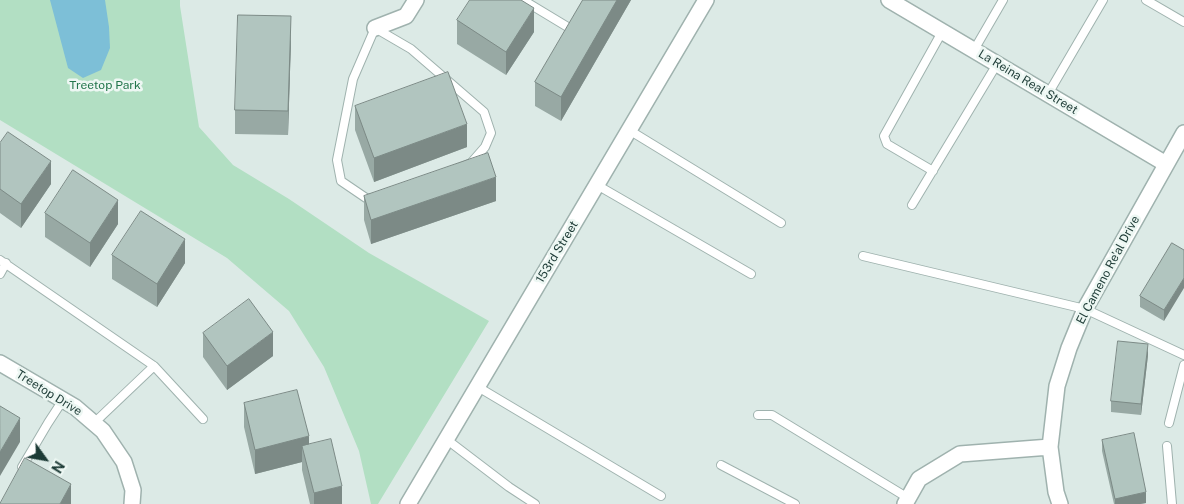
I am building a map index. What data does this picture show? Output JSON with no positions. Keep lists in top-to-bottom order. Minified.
{"streets":{"street":["La Reina Real Street","153rd Street","El Cameno Re'al Drive","Treetop Drive"]},"crossings":[["La Reina Real Street","El Cameno Re'al Drive"]],"parks":["Treetop Park"],"north":"bottom right"}
